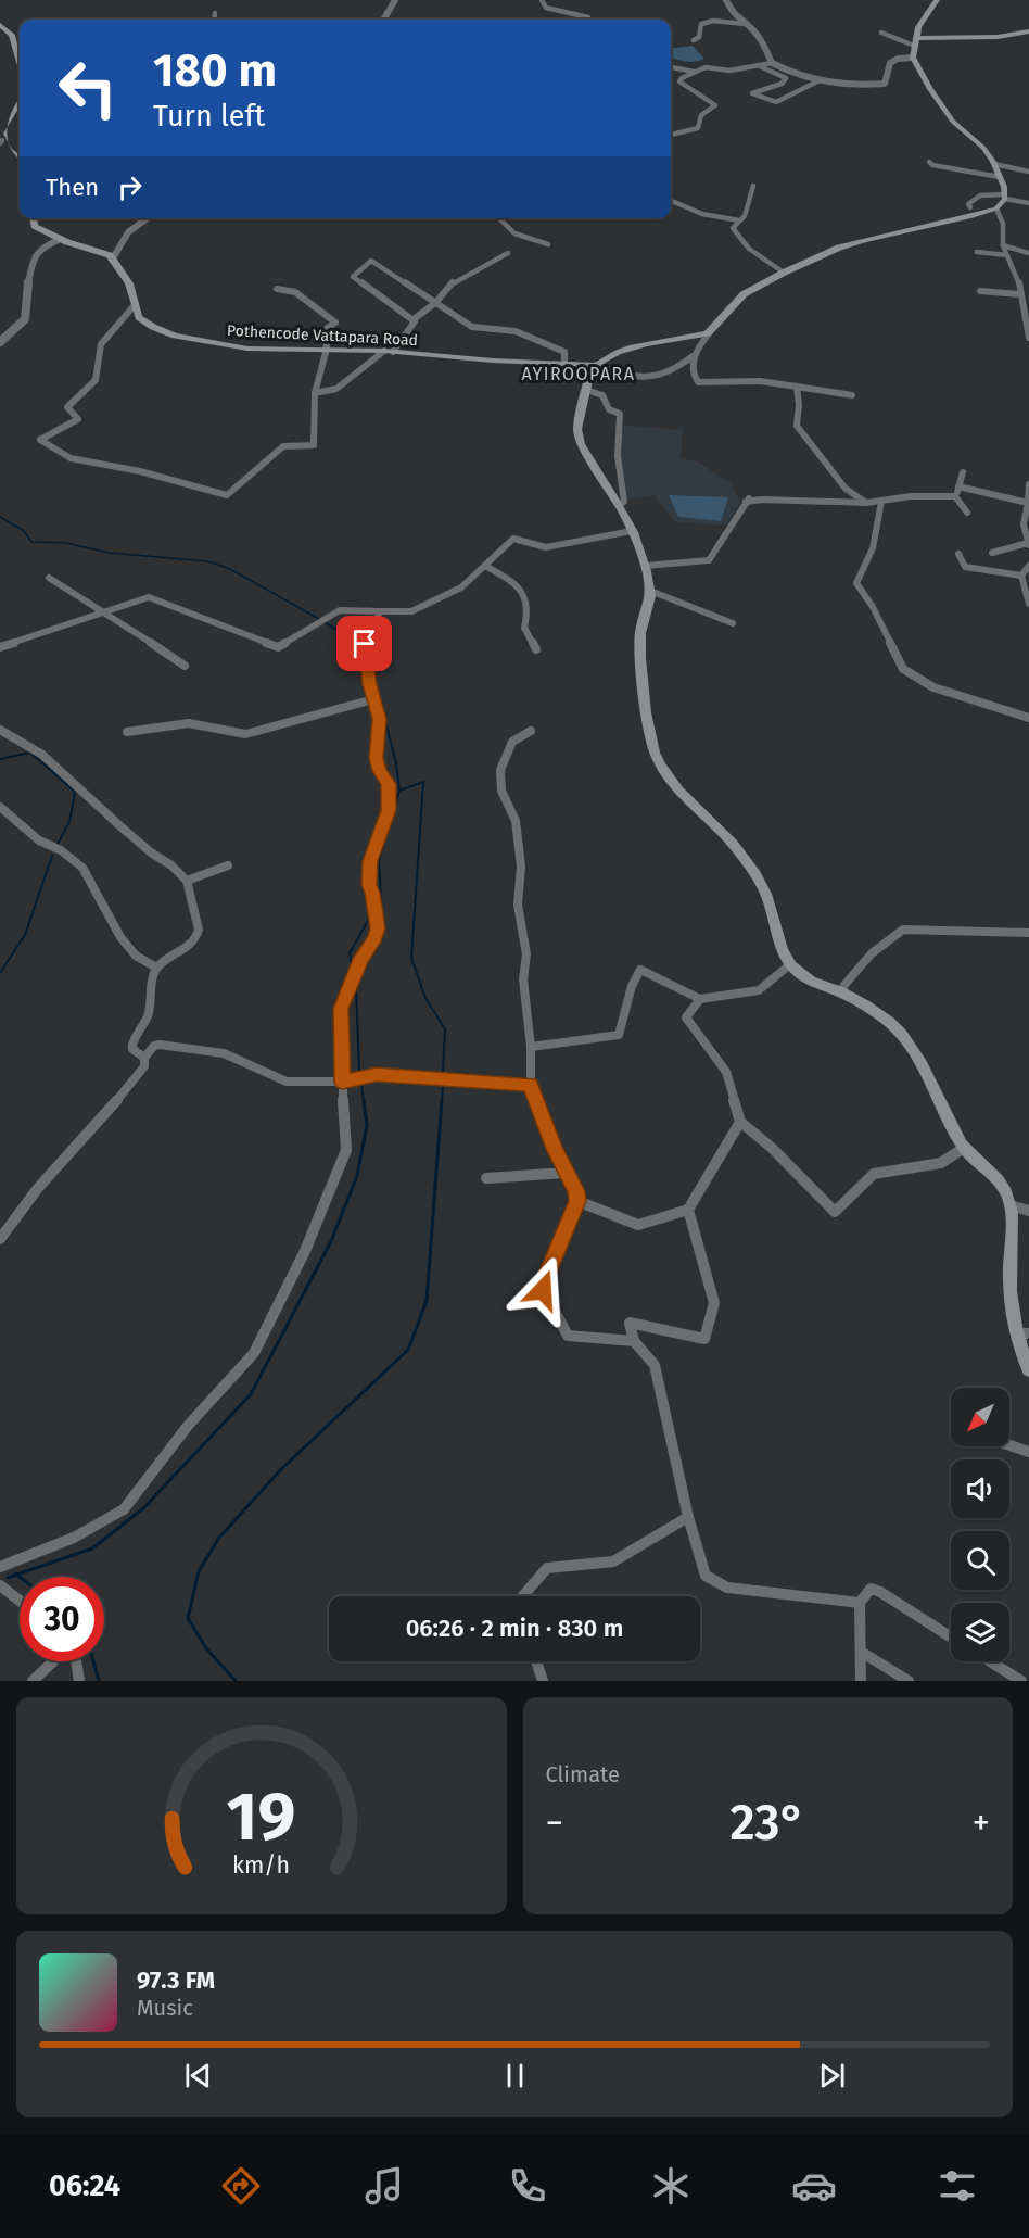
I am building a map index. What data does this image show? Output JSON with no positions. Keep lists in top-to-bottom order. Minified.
{"streets":{"main road":["Pothencode Vattapara Road"]},"districts":["AYIROOPARA"],"north":"bottom left","page":{"turn":["180 m","Turn left"],"then":"Then","limit":"30","trip":"06:26 · 2 min · 830 m","tile":"Climate","heat":["−","23°","+"],"song":["97.3 FM","Music"],"tabs":"06:24","gauge":["19","km/h"]}}
